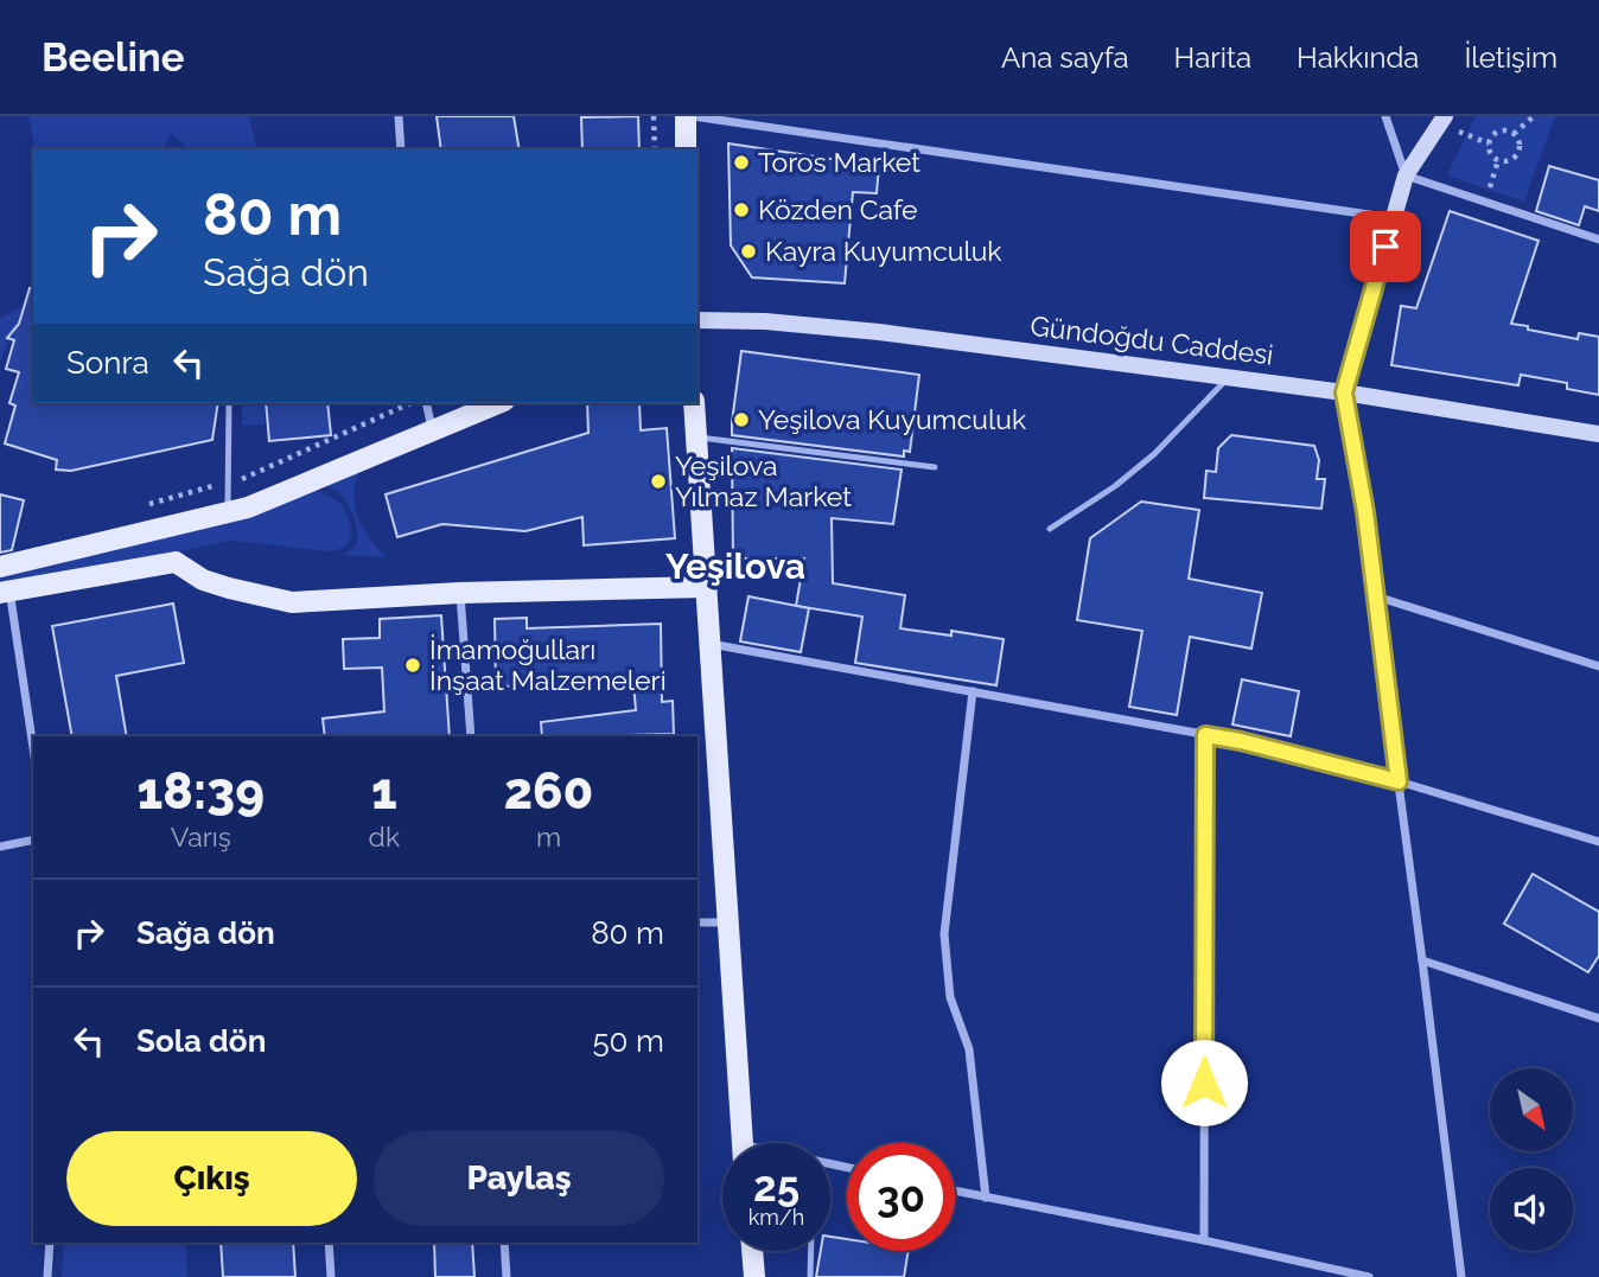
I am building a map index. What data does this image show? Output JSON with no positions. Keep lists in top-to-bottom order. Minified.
{"streets":{"street":["Gündoğdu Caddesi"]},"districts":["Yeşilova"],"places":["Toros Market","Közden Cafe","Kayra Kuyumculuk","Yeşilova Kuyumculuk","Yeşilova Yılmaz Market","İmamoğulları İnşaat Malzemeleri"],"north":"bottom right","page":{"header":"Beeline","nav":["Ana sayfa","Harita","Hakkında","İletişim"],"turn":["80 m","Sağa dön"],"then":"Sonra","eta":["18:39","Varış","1","dk","260","m"],"list":[{"name":"Sağa dön","value":"80 m"},{"name":"Sola dön","value":"50 m"}],"buttons":["Çıkış","Paylaş"],"speed":"25 km/h","limit":"30"}}
